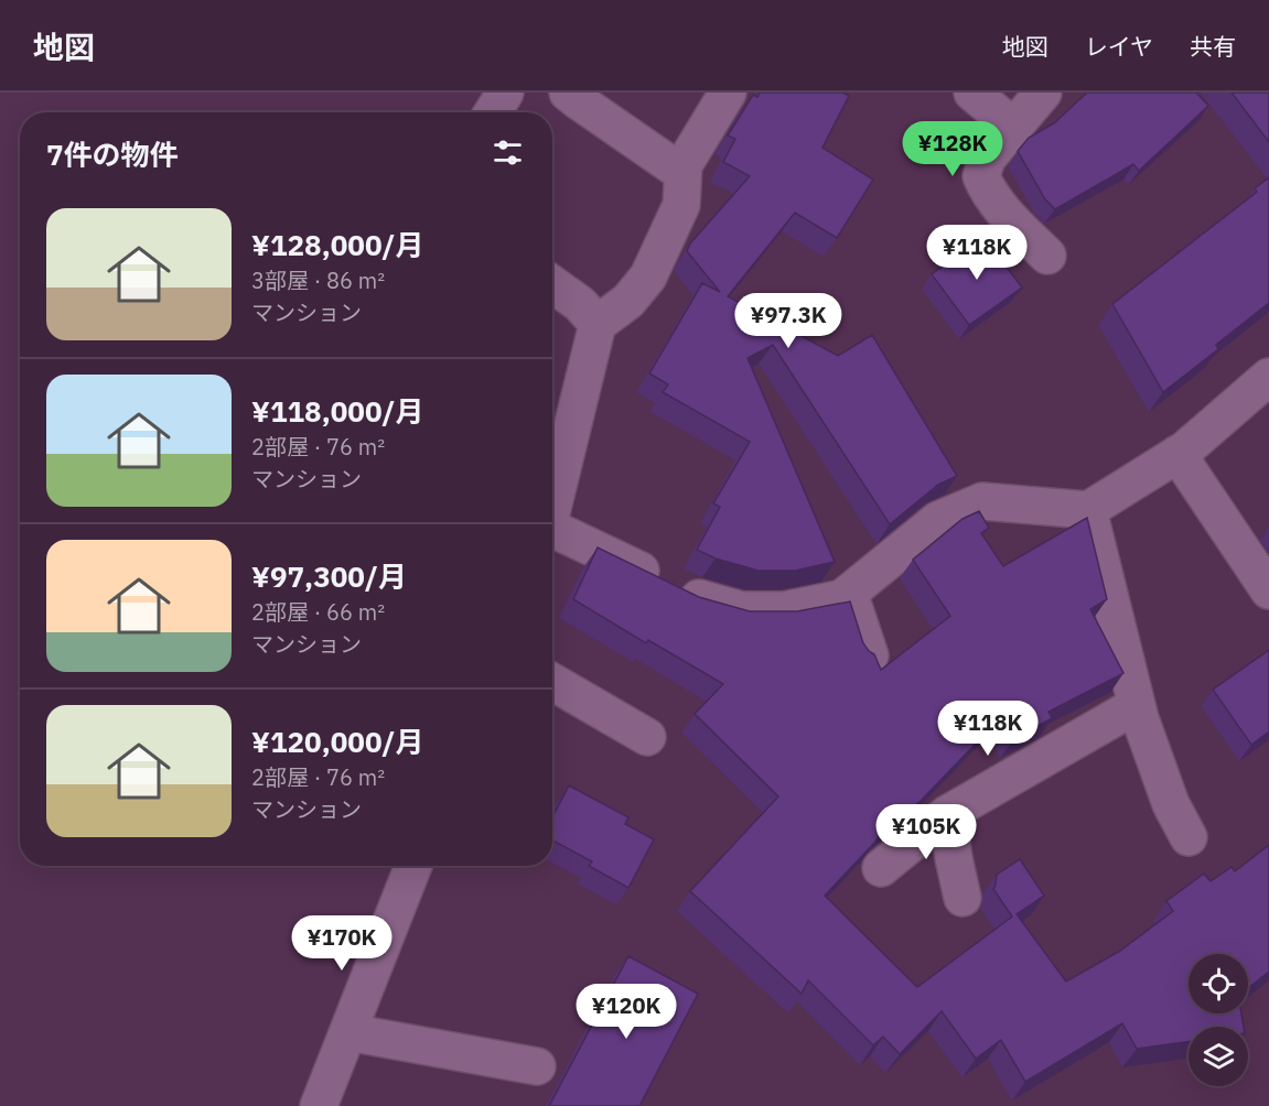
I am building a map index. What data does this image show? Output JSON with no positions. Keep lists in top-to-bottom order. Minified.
{"page":{"header":"地図","nav":["地図","レイヤ","共有"],"heading":"7件の物件","price":["¥128K","¥118K","¥97.3K","¥118K","¥105K","¥170K","¥120K"],"list":[{"name":"¥128,000/月","note":"3部屋 · 86 m² · マンション"},{"name":"¥118,000/月","note":"2部屋 · 76 m² · マンション"},{"name":"¥97,300/月","note":"2部屋 · 66 m² · マンション"},{"name":"¥120,000/月","note":"2部屋 · 76 m² · マンション"}]}}
